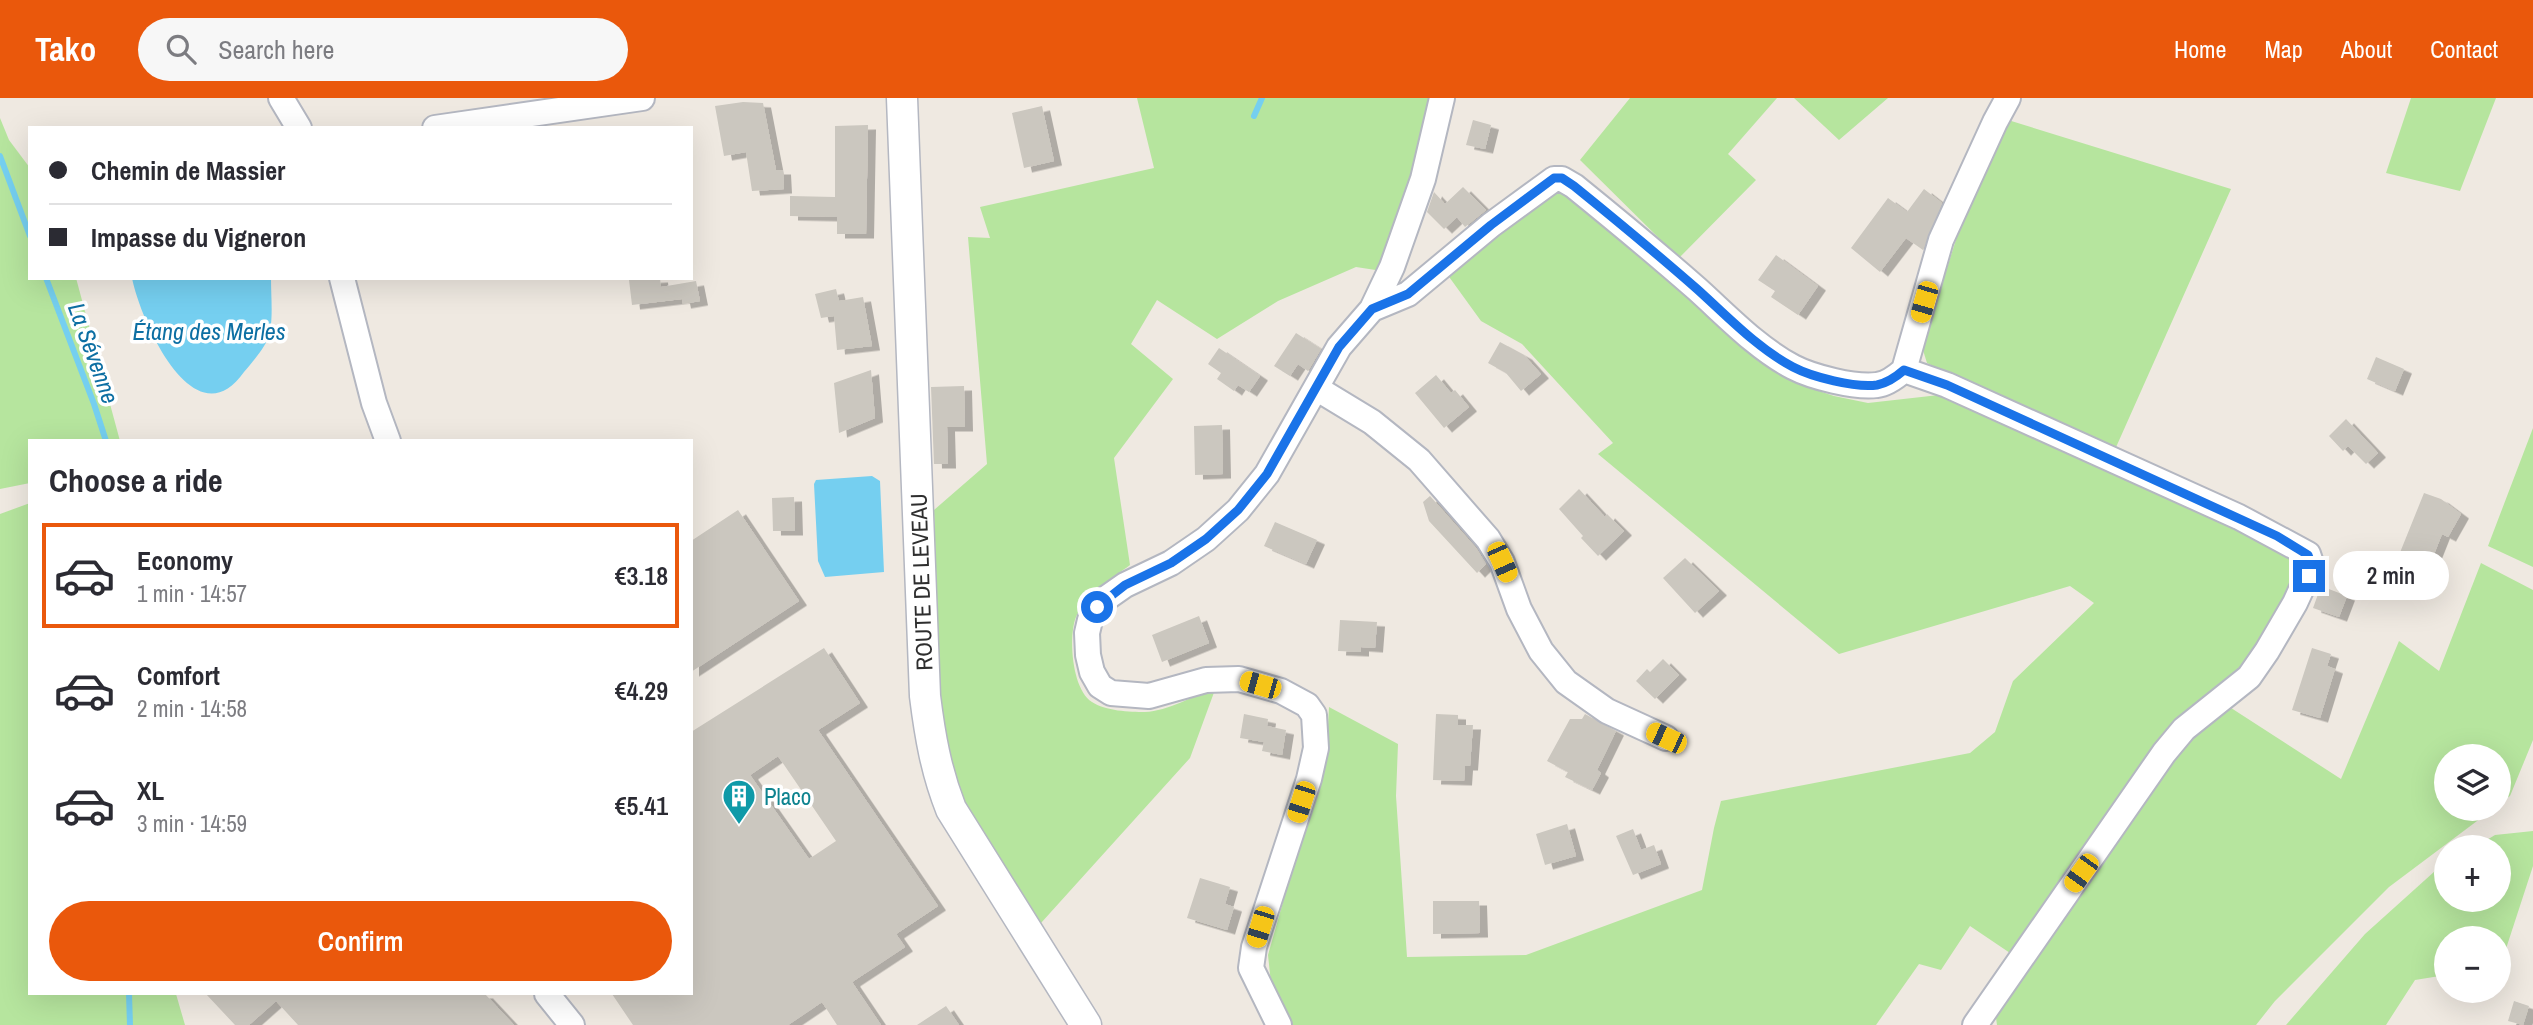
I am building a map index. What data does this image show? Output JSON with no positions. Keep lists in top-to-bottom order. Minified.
{"streets":{"street":["ROUTE DE LEVEAU"]},"water":["Étang des Merles","La Sévenne"],"places":{"building":["Placo"]},"page":{"header":"Tako","search":"Search here","nav":["Home","Map","About","Contact"],"banner":["Chemin de Massier","Impasse du Vigneron"],"heading":"Choose a ride","list":[{"name":"Economy","note":"1 min · 14:57","value":"€3.18"},{"name":"Comfort","note":"2 min · 14:58","value":"€4.29"},{"name":"XL","note":"3 min · 14:59","value":"€5.41"}],"bubble":"2 min","map_buttons":["+","−"],"buttons":"Confirm"}}
